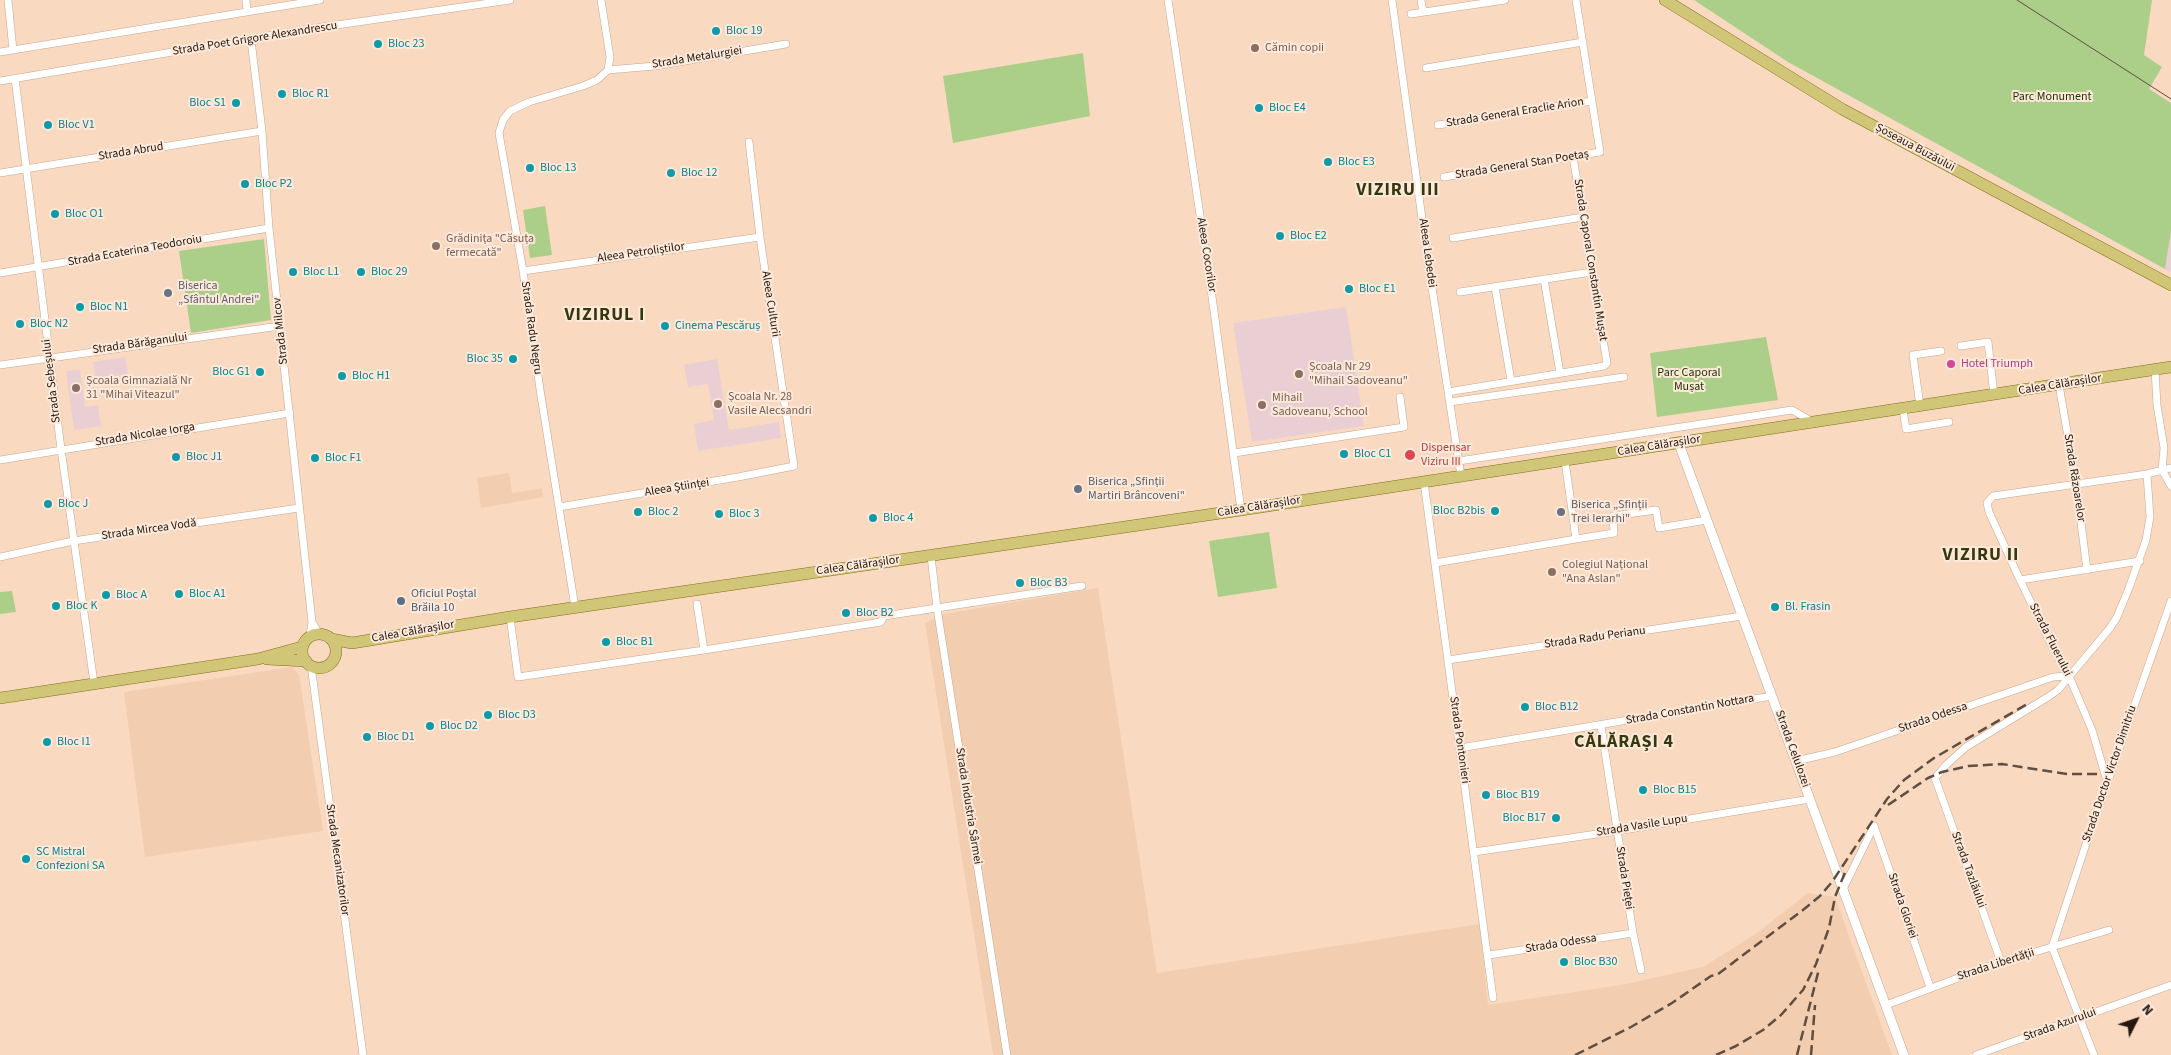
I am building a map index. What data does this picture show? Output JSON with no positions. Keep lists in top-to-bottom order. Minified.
{"streets":{"main road":["Șoseaua Buzăului","Calea Călărașilor"],"street":["Strada Poet Grigore Alexandrescu","Strada Metalurgiei","Strada General Eraclie Arion","Strada Abrud","Strada General Stan Poetaș","Strada Ecaterina Teodoroiu","Aleea Petroliștilor","Aleea Lebedei","Aleea Cocorilor","Strada Caporal Constantin Mușat","Aleea Culturii","Strada Radu Negru","Strada Milcov","Strada Bărăganului","Strada Sebeșului","Strada Nicolae Iorga","Strada Răzoarelor","Aleea Științei","Strada Mircea Vodă","Strada Radu Perianu","Strada Fluerului","Strada Constantin Nottara","Strada Odessa","Strada Pontonieri","Strada Celulozei","Strada Doctor Victor Dimitriu","Strada Industria Sârmei","Strada Vasile Lupu","Strada Mecanizatorilor","Strada Tazlăului","Strada Pieței","Strada Gloriei","Strada Libertății","Strada Azurului"]},"crossings":[["Strada Poet Grigore Alexandrescu","Strada Milcov"],["Strada Poet Grigore Alexandrescu","Strada Sebeșului"],["Strada Metalurgiei","Strada Radu Negru"],["Strada General Eraclie Arion","Strada General Stan Poetaș"],["Strada Abrud","Strada Milcov"],["Strada Abrud","Strada Sebeșului"],["Strada General Stan Poetaș","Strada Caporal Constantin Mușat"],["Strada Ecaterina Teodoroiu","Strada Milcov"],["Strada Ecaterina Teodoroiu","Strada Sebeșului"],["Aleea Petroliștilor","Aleea Culturii"],["Aleea Petroliștilor","Strada Radu Negru"],["Aleea Lebedei","Calea Călărașilor"],["Aleea Cocorilor","Calea Călărașilor"],["Aleea Culturii","Aleea Științei"],["Strada Radu Negru","Calea Călărașilor"],["Strada Radu Negru","Aleea Științei"],["Strada Milcov","Strada Bărăganului"],["Strada Milcov","Calea Călărașilor"],["Strada Milcov","Strada Nicolae Iorga"],["Strada Milcov","Strada Mircea Vodă"],["Strada Milcov","Strada Mecanizatorilor"],["Strada Bărăganului","Strada Sebeșului"],["Strada Sebeșului","Strada Nicolae Iorga"],["Strada Sebeșului","Strada Mircea Vodă"],["Calea Călărașilor","Strada Răzoarelor"],["Calea Călărașilor","Strada Pontonieri"],["Calea Călărașilor","Strada Celulozei"],["Calea Călărașilor","Strada Industria Sârmei"],["Calea Călărașilor","Strada Mecanizatorilor"],["Strada Răzoarelor","Strada Fluerului"],["Strada Radu Perianu","Strada Pontonieri"],["Strada Radu Perianu","Strada Celulozei"],["Strada Fluerului","Strada Odessa"],["Strada Fluerului","Strada Doctor Victor Dimitriu"],["Strada Fluerului","Strada Tazlăului"],["Strada Constantin Nottara","Strada Pontonieri"],["Strada Constantin Nottara","Strada Celulozei"],["Strada Constantin Nottara","Strada Pieței"],["Strada Odessa","Strada Pontonieri"],["Strada Odessa","Strada Celulozei"],["Strada Odessa","Strada Tazlăului"],["Strada Odessa","Strada Pieței"],["Strada Pontonieri","Strada Vasile Lupu"],["Strada Celulozei","Strada Vasile Lupu"],["Strada Celulozei","Strada Gloriei"],["Strada Celulozei","Strada Libertății"],["Strada Doctor Victor Dimitriu","Strada Libertății"],["Strada Vasile Lupu","Strada Pieței"],["Strada Tazlăului","Strada Libertății"],["Strada Gloriei","Strada Libertății"]],"districts":["VIZIRU III","VIZIRUL I","VIZIRU II","CĂLĂRAȘI 4"],"parks":["Parc Monument","Parc Caporal Mușat"],"places":["Bloc 19","Bloc 23","Cămin copii","Bloc R1","Bloc S1","Bloc E4","Bloc V1","Bloc E3","Bloc 13","Bloc 12","Bloc P2","Bloc O1","Bloc E2","Grădinița \"Căsuța fermecată\"","Bloc L1","Bloc 29","Bloc E1","Biserica „Sfântul Andrei\"","Bloc N1","Bloc N2","Cinema Pescăruș","Bloc 35","Hotel Triumph","Bloc G1","Școala Nr 29 \"Mihail Sadoveanu\"","Bloc H1","Școala Gimnazială Nr 31 \"Mihai Viteazul\"","Școala Nr. 28 Vasile Alecsandri","Mihail Sadoveanu, School","Bloc C1","Dispensar Viziru III","Bloc J1","Bloc F1","Biserica „Sfinții Martiri Brâncoveni\"","Bloc J","Bloc B2bis","Bloc 2","Biserica „Sfinții Trei Ierarhi\"","Bloc 3","Bloc 4","Colegiul Național \"Ana Aslan\"","Bloc B3","Bloc A1","Bloc A","Oficiul Poștal Brăila 10","Bloc K","Bl. Frasin","Bloc B2","Bloc B1","Bloc B12","Bloc D3","Bloc D2","Bloc D1","Bloc I1","Bloc B15","Bloc B19","Bloc B17","SC Mistral Confezioni SA","Bloc B30"],"north":"top right"}
